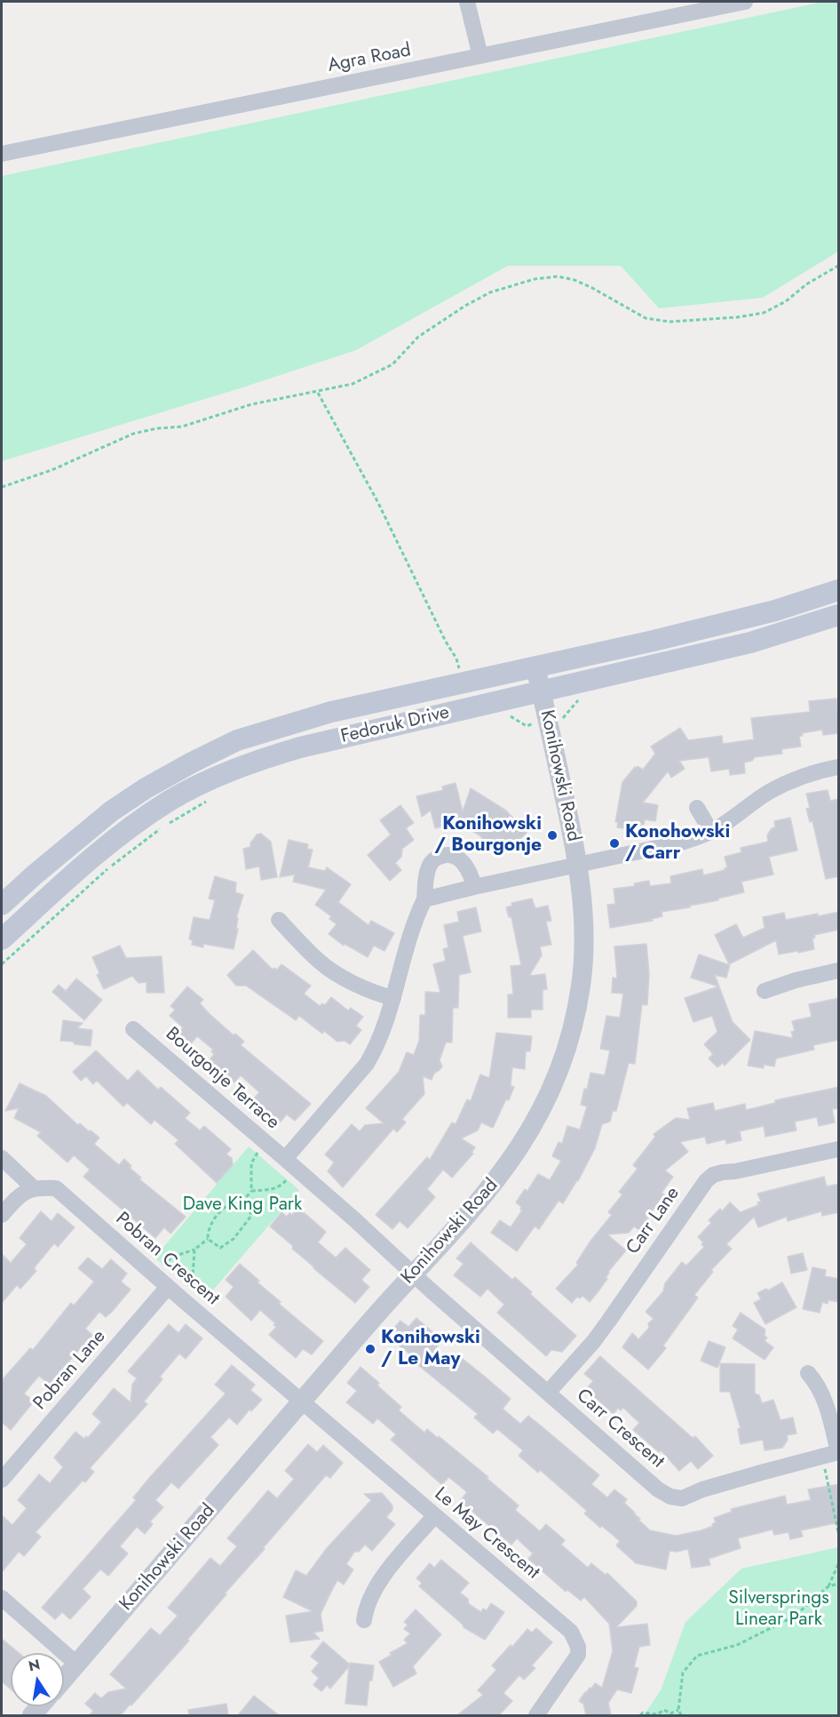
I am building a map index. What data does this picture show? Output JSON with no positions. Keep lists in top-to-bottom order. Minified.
{"streets":{"main road":["Fedoruk Drive"],"street":["Agra Road","Konihowski Road","Bourgonje Terrace","Carr Lane","Pobran Crescent","Pobran Lane","Carr Crescent","Le May Crescent"]},"crossings":[["Fedoruk Drive","Konihowski Road"],["Konihowski Road","Bourgonje Terrace"],["Konihowski Road","Pobran Crescent"],["Konihowski Road","Carr Crescent"],["Konihowski Road","Le May Crescent"],["Bourgonje Terrace","Carr Crescent"],["Carr Lane","Carr Crescent"],["Pobran Crescent","Pobran Lane"],["Pobran Crescent","Le May Crescent"]],"parks":["Dave King Park","Silversprings Linear Park"],"places":["Konihowski / Bourgonje","Konohowski / Carr","Konihowski / Le May"],"north":"top"}
